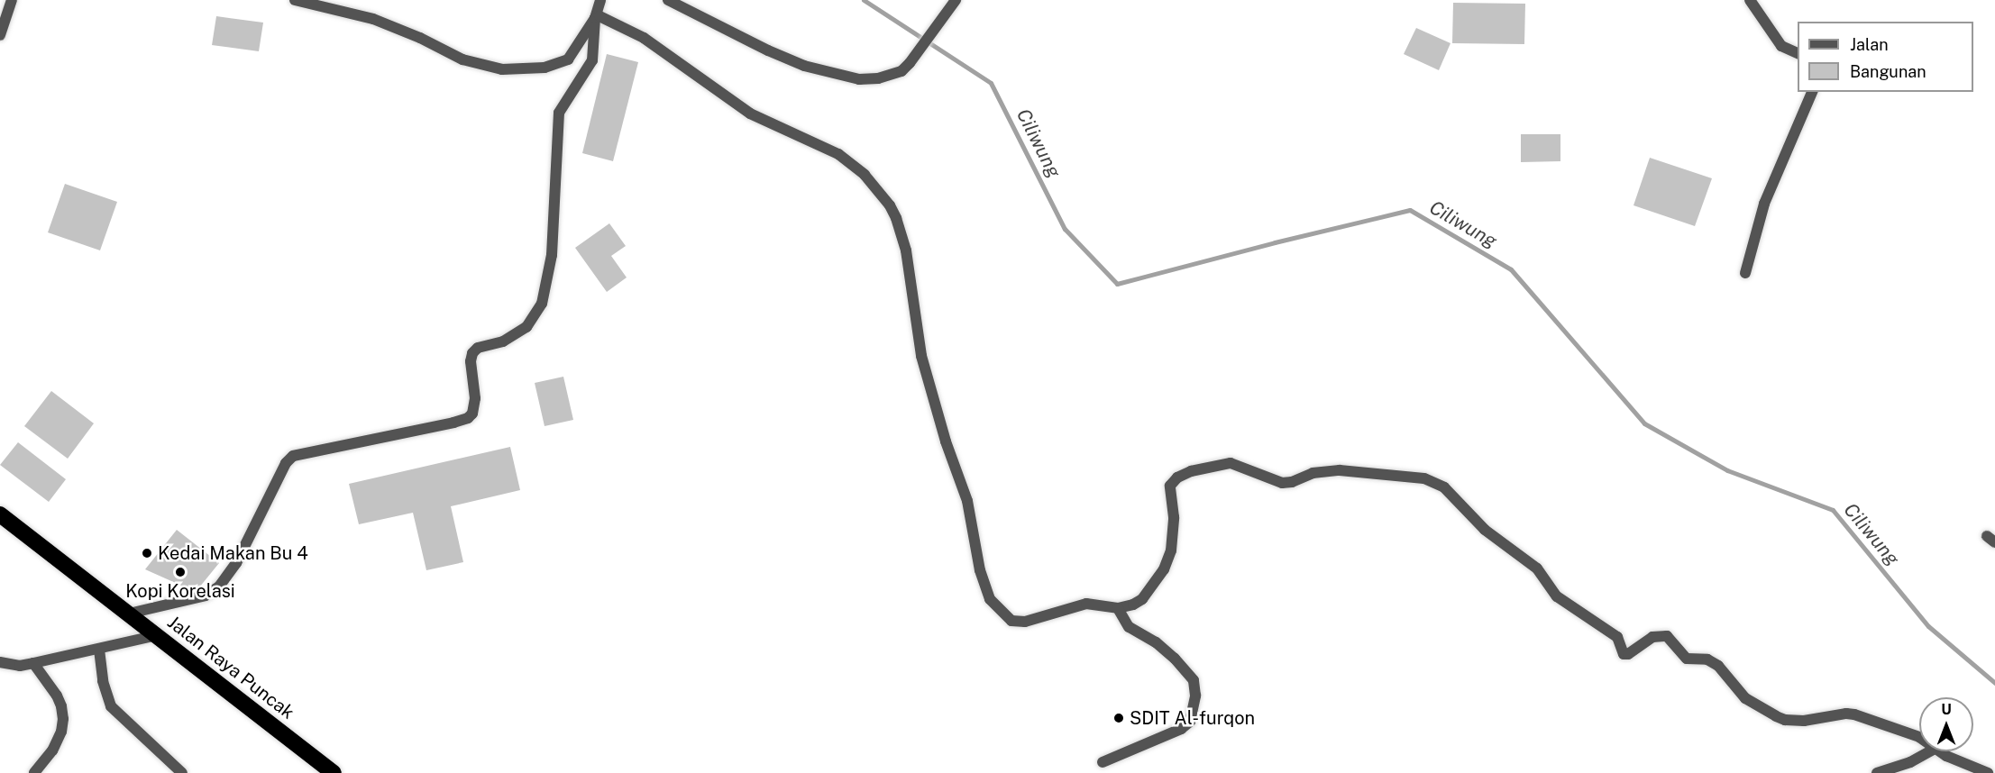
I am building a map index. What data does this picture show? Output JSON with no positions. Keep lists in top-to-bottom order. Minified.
{"streets":{"highway":["Jalan Raya Puncak"]},"water":["Ciliwung"],"places":["Kedai Makan Bu 4","Kopi Korelasi","SDIT Al-furqon"],"legend":["Jalan","Bangunan"],"north":"top"}
